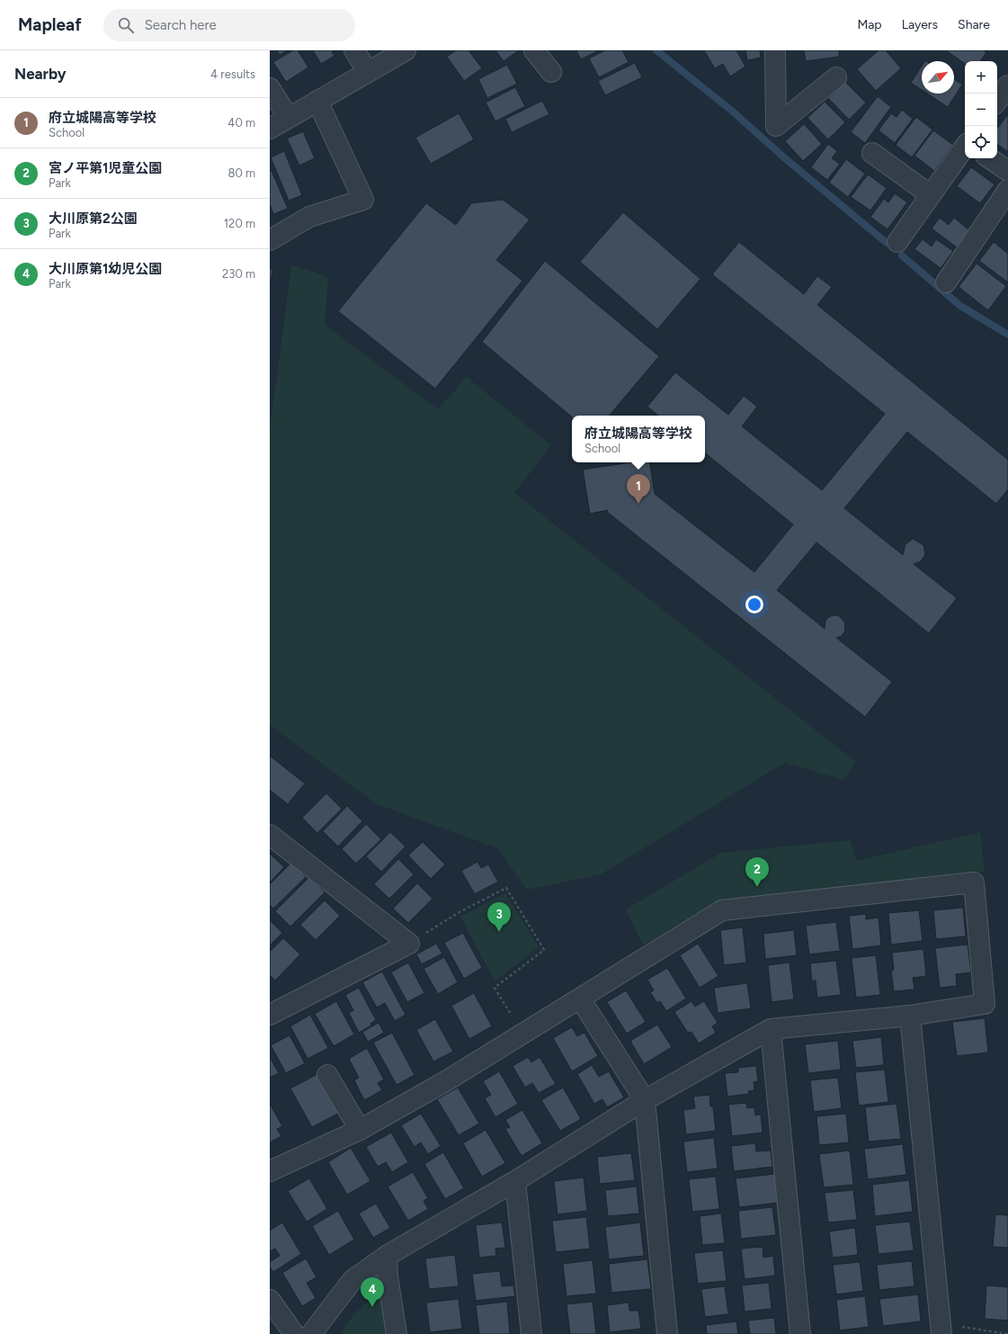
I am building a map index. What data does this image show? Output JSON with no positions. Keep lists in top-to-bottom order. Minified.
{"north":"top right","page":{"header":"Mapleaf","search":"Search here","nav":["Map","Layers","Share"],"heading":["Nearby","4 results"],"map_buttons":["+","−"],"list":[{"mark":"1","name":"府立城陽高等学校","note":"School","value":"40 m"},{"mark":"2","name":"宮ノ平第1児童公園","note":"Park","value":"80 m"},{"mark":"3","name":"大川原第2公園","note":"Park","value":"120 m"},{"mark":"4","name":"大川原第1幼児公園","note":"Park","value":"230 m"}],"popup":["府立城陽高等学校","School"],"pins":["1","2","3","4"]}}
